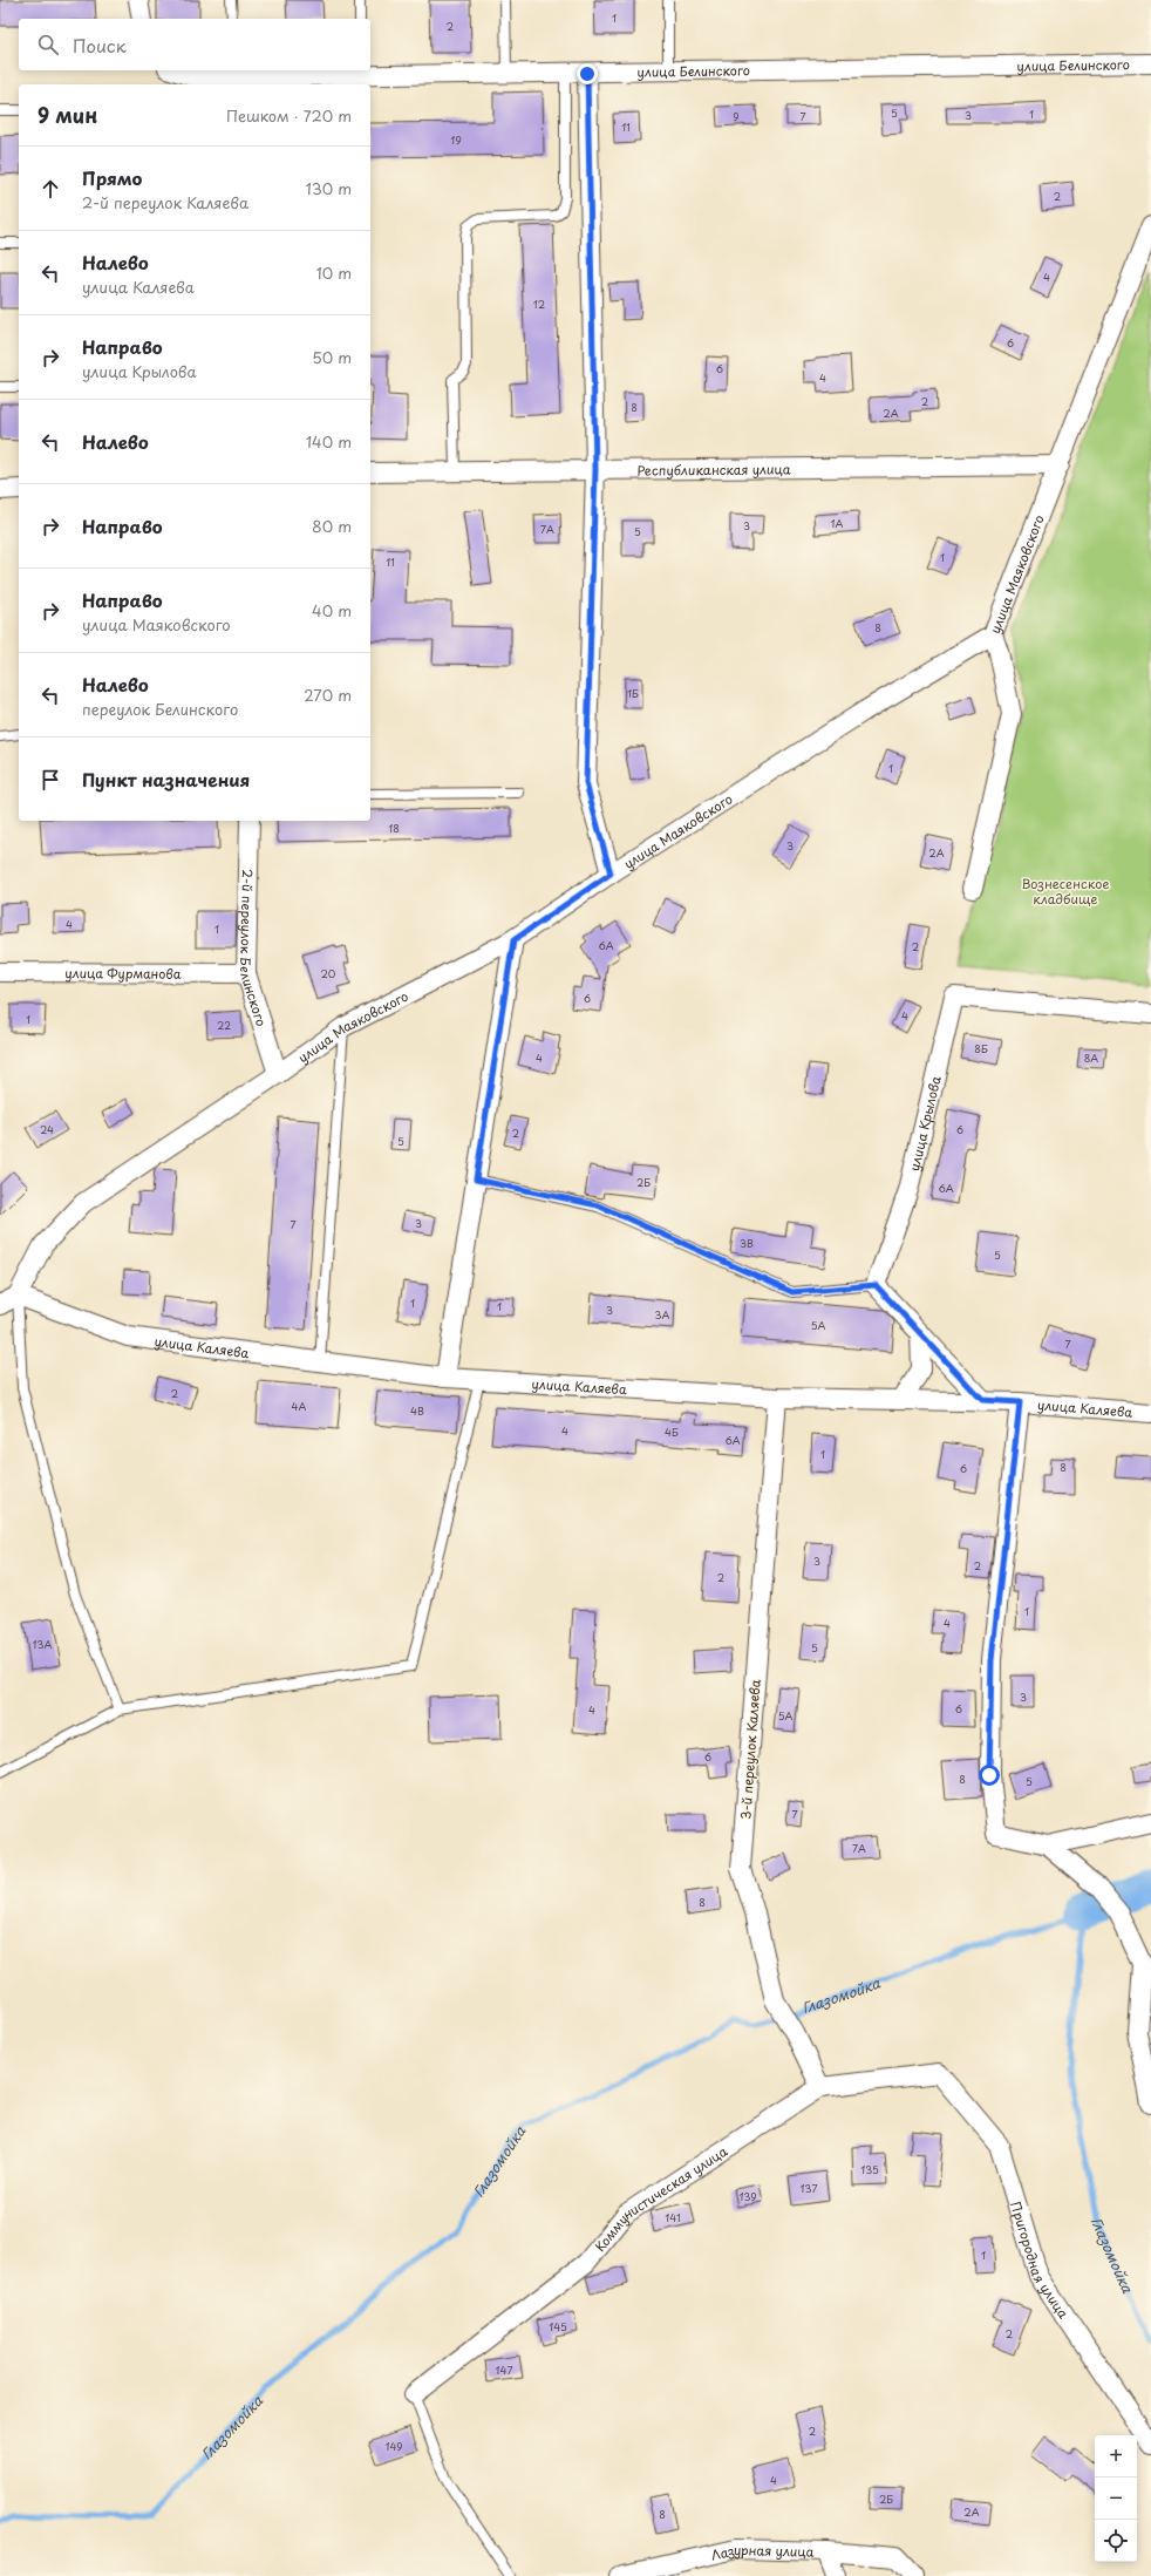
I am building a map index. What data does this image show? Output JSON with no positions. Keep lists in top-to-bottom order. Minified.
{"streets":{"street":["улица Белинского","Республиканская улица","улица Маяковского","2-й переулок Белинского","улица Фурманова","улица Крылова","улица Каляева","3-й переулок Каляева","Коммунистическая улица","Пригородная улица","Лазурная улица"]},"crossings":[["Республиканская улица","улица Маяковского"],["улица Маяковского","2-й переулок Белинского"],["улица Маяковского","улица Каляева"],["2-й переулок Белинского","улица Фурманова"],["улица Каляева","3-й переулок Каляева"],["3-й переулок Каляева","Коммунистическая улица"],["Коммунистическая улица","Пригородная улица"]],"water":["Глазомойка"],"parks":["Вознесенское кладбище"],"house_numbers":["1","2","5","1","3","9","7","11","19","2","4","12","6","6","4","2","8","2А","1А","3","7А","5","1","11","8","1Б","1","18","3","2А","4","1","6А","2","20","6","4","1","22","8Б","4","8А","24","6","2","5","2Б","6А","3","7","3В","5","1","1","3","3А","5А","7","2","4А","4В","4","4Б","6А","1","8","6","3","2","2","1","4","13А","5","3","6","4","5А","6","8","5","7","7А","8","135","137","139","141","1","145","2","147","2","149","4","2Б","2А","8"],"page":{"search":"Поиск","heading":["9 мин","Пешком · 720 m"],"list":[["Прямо","2-й переулок Каляева","130 m"],["Налево","улица Каляева","10 m"],["Направо","улица Крылова","50 m"],["Налево","140 m"],["Направо","80 m"],["Направо","улица Маяковского","40 m"],["Налево","переулок Белинского","270 m"],"Пункт назначения"],"map_buttons":["+","−"]}}
